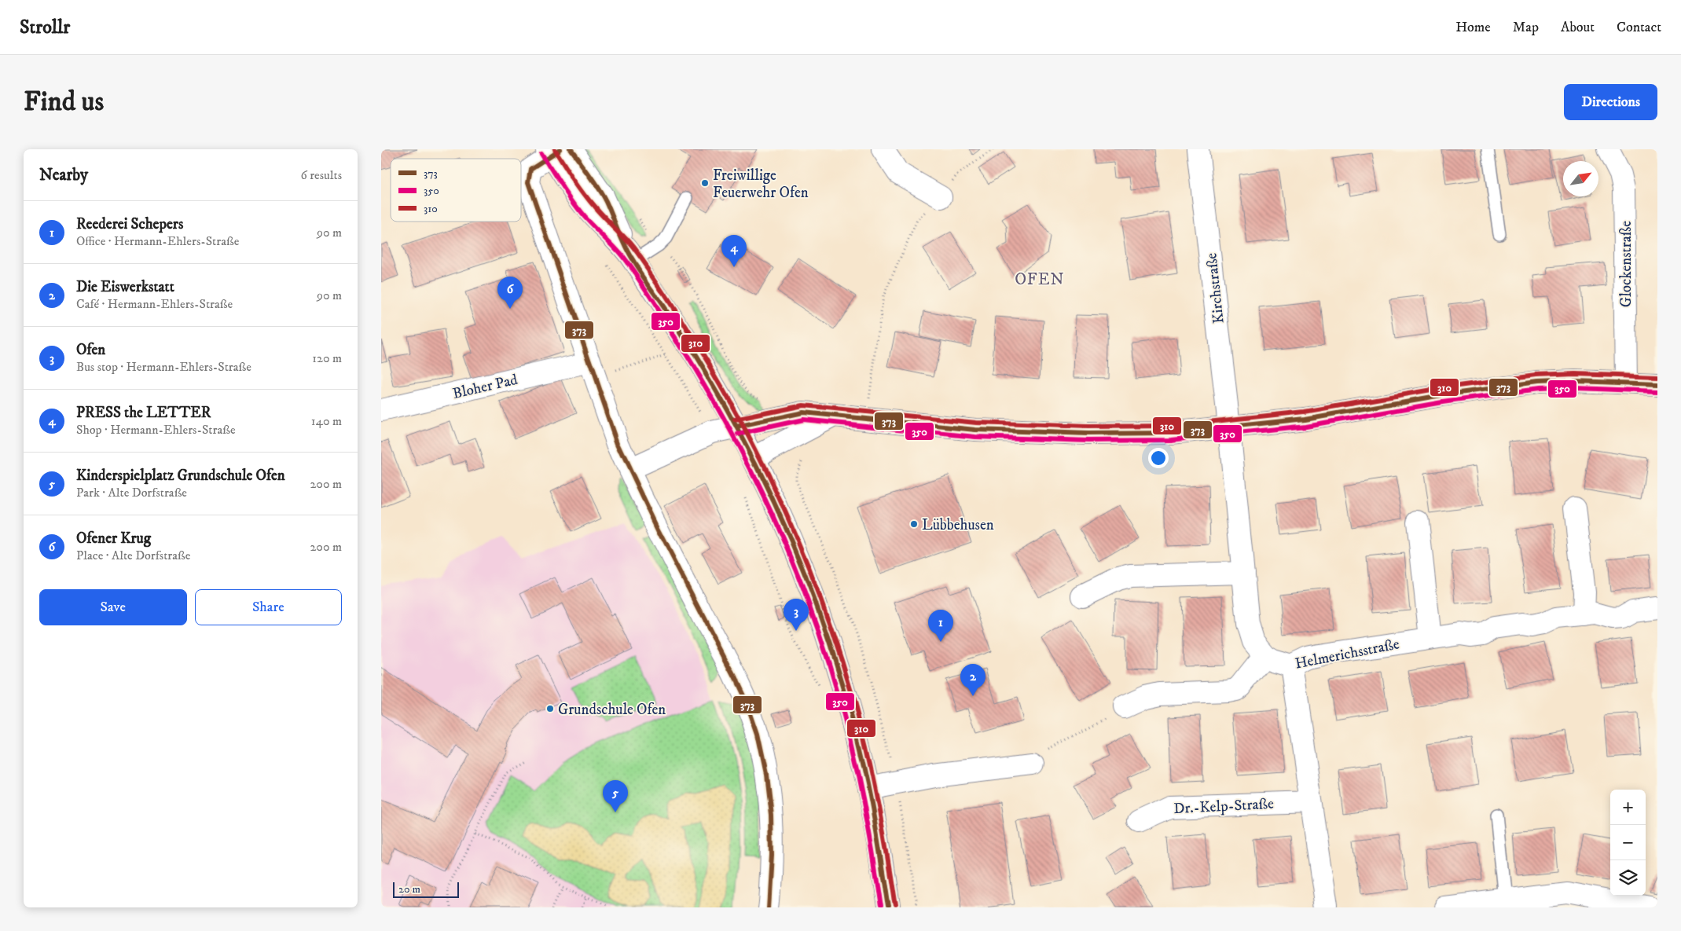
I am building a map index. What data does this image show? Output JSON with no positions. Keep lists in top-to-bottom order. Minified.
{"streets":{"street":["Glockenstraße","Kirchstraße","Bloher Pad","Helmerichsstraße","Dr.-Kelp-Straße"]},"crossings":[["Kirchstraße","Helmerichsstraße"]],"districts":["OFEN"],"places":["Freiwillige Feuerwehr Ofen","Lübbehusen","Grundschule Ofen"],"lines":["transit line 373","transit line 310","transit line 350"],"legend":["373","350","310"],"scale_bar":"20 m","north":"top right","page":{"header":"Strollr","nav":["Home","Map","About","Contact"],"buttons":["Directions",["Save","Share"]],"title":"Find us","heading":["Nearby","6 results"],"list":[{"mark":"1","name":"Reederei Schepers","note":"Office · Hermann-Ehlers-Straße","value":"90 m"},{"mark":"2","name":"Die Eiswerkstatt","note":"Café · Hermann-Ehlers-Straße","value":"90 m"},{"mark":"3","name":"Ofen","note":"Bus stop · Hermann-Ehlers-Straße","value":"120 m"},{"mark":"4","name":"PRESS the LETTER","note":"Shop · Hermann-Ehlers-Straße","value":"140 m"},{"mark":"5","name":"Kinderspielplatz Grundschule Ofen","note":"Park · Alte Dorfstraße","value":"200 m"},{"mark":"6","name":"Ofener Krug","note":"Place · Alte Dorfstraße","value":"200 m"}],"pins":["4","6","3","1","2","5"],"map_buttons":["+","−"],"scale":"20 m"}}
